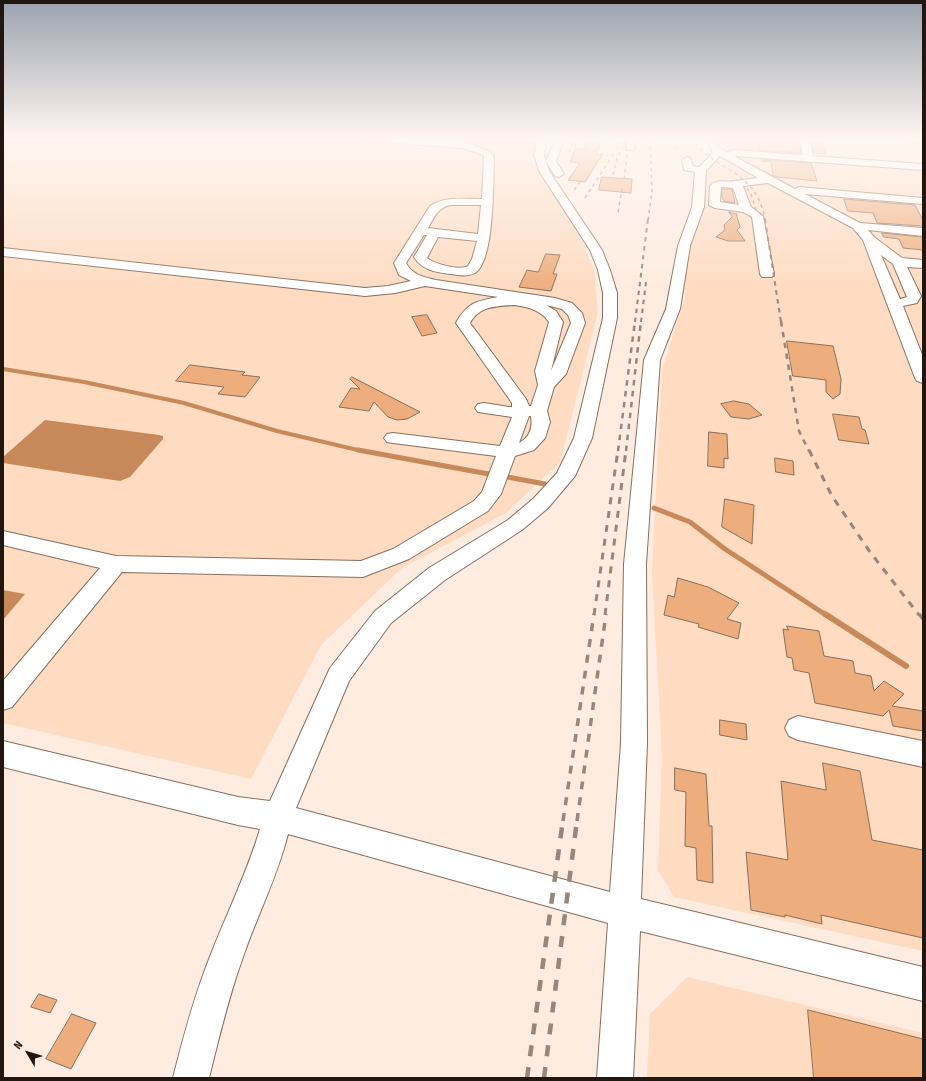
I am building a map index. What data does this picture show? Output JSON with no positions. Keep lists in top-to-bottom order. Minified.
{"north":"top left"}
